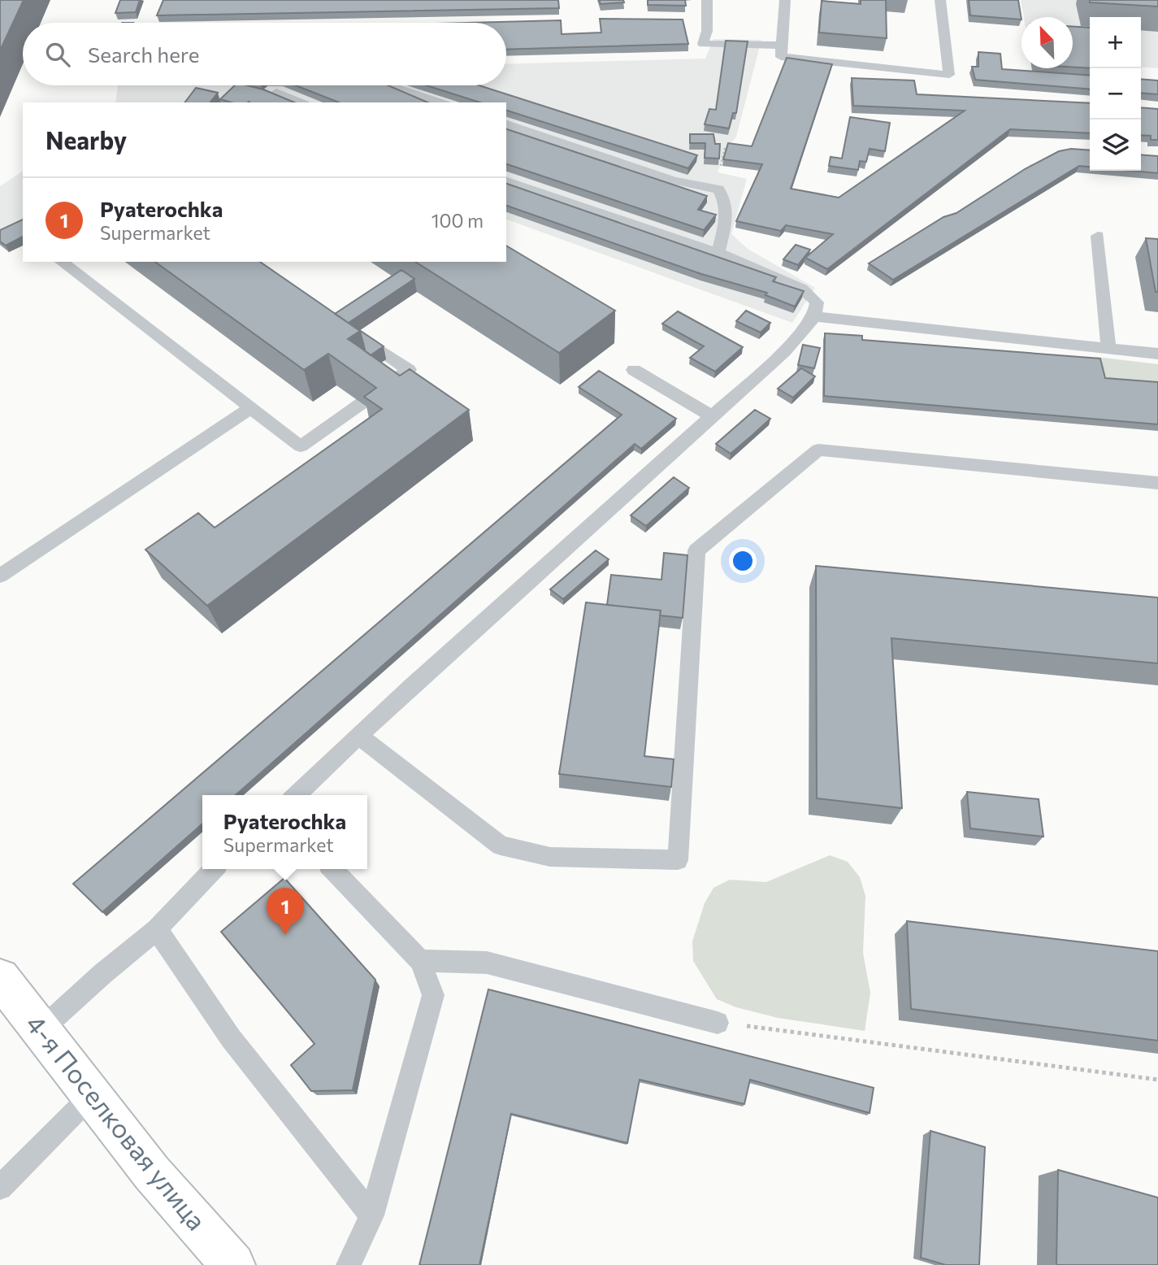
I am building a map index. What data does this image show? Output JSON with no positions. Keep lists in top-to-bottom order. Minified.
{"streets":{"street":["4-я Поселковая улица"]},"north":"top left","page":{"map_buttons":["+","−"],"search":"Search here","heading":"Nearby","list":[{"mark":"1","name":"Pyaterochka","note":"Supermarket","value":"100 m"}],"popup":["Pyaterochka","Supermarket"],"pins":"1"}}
